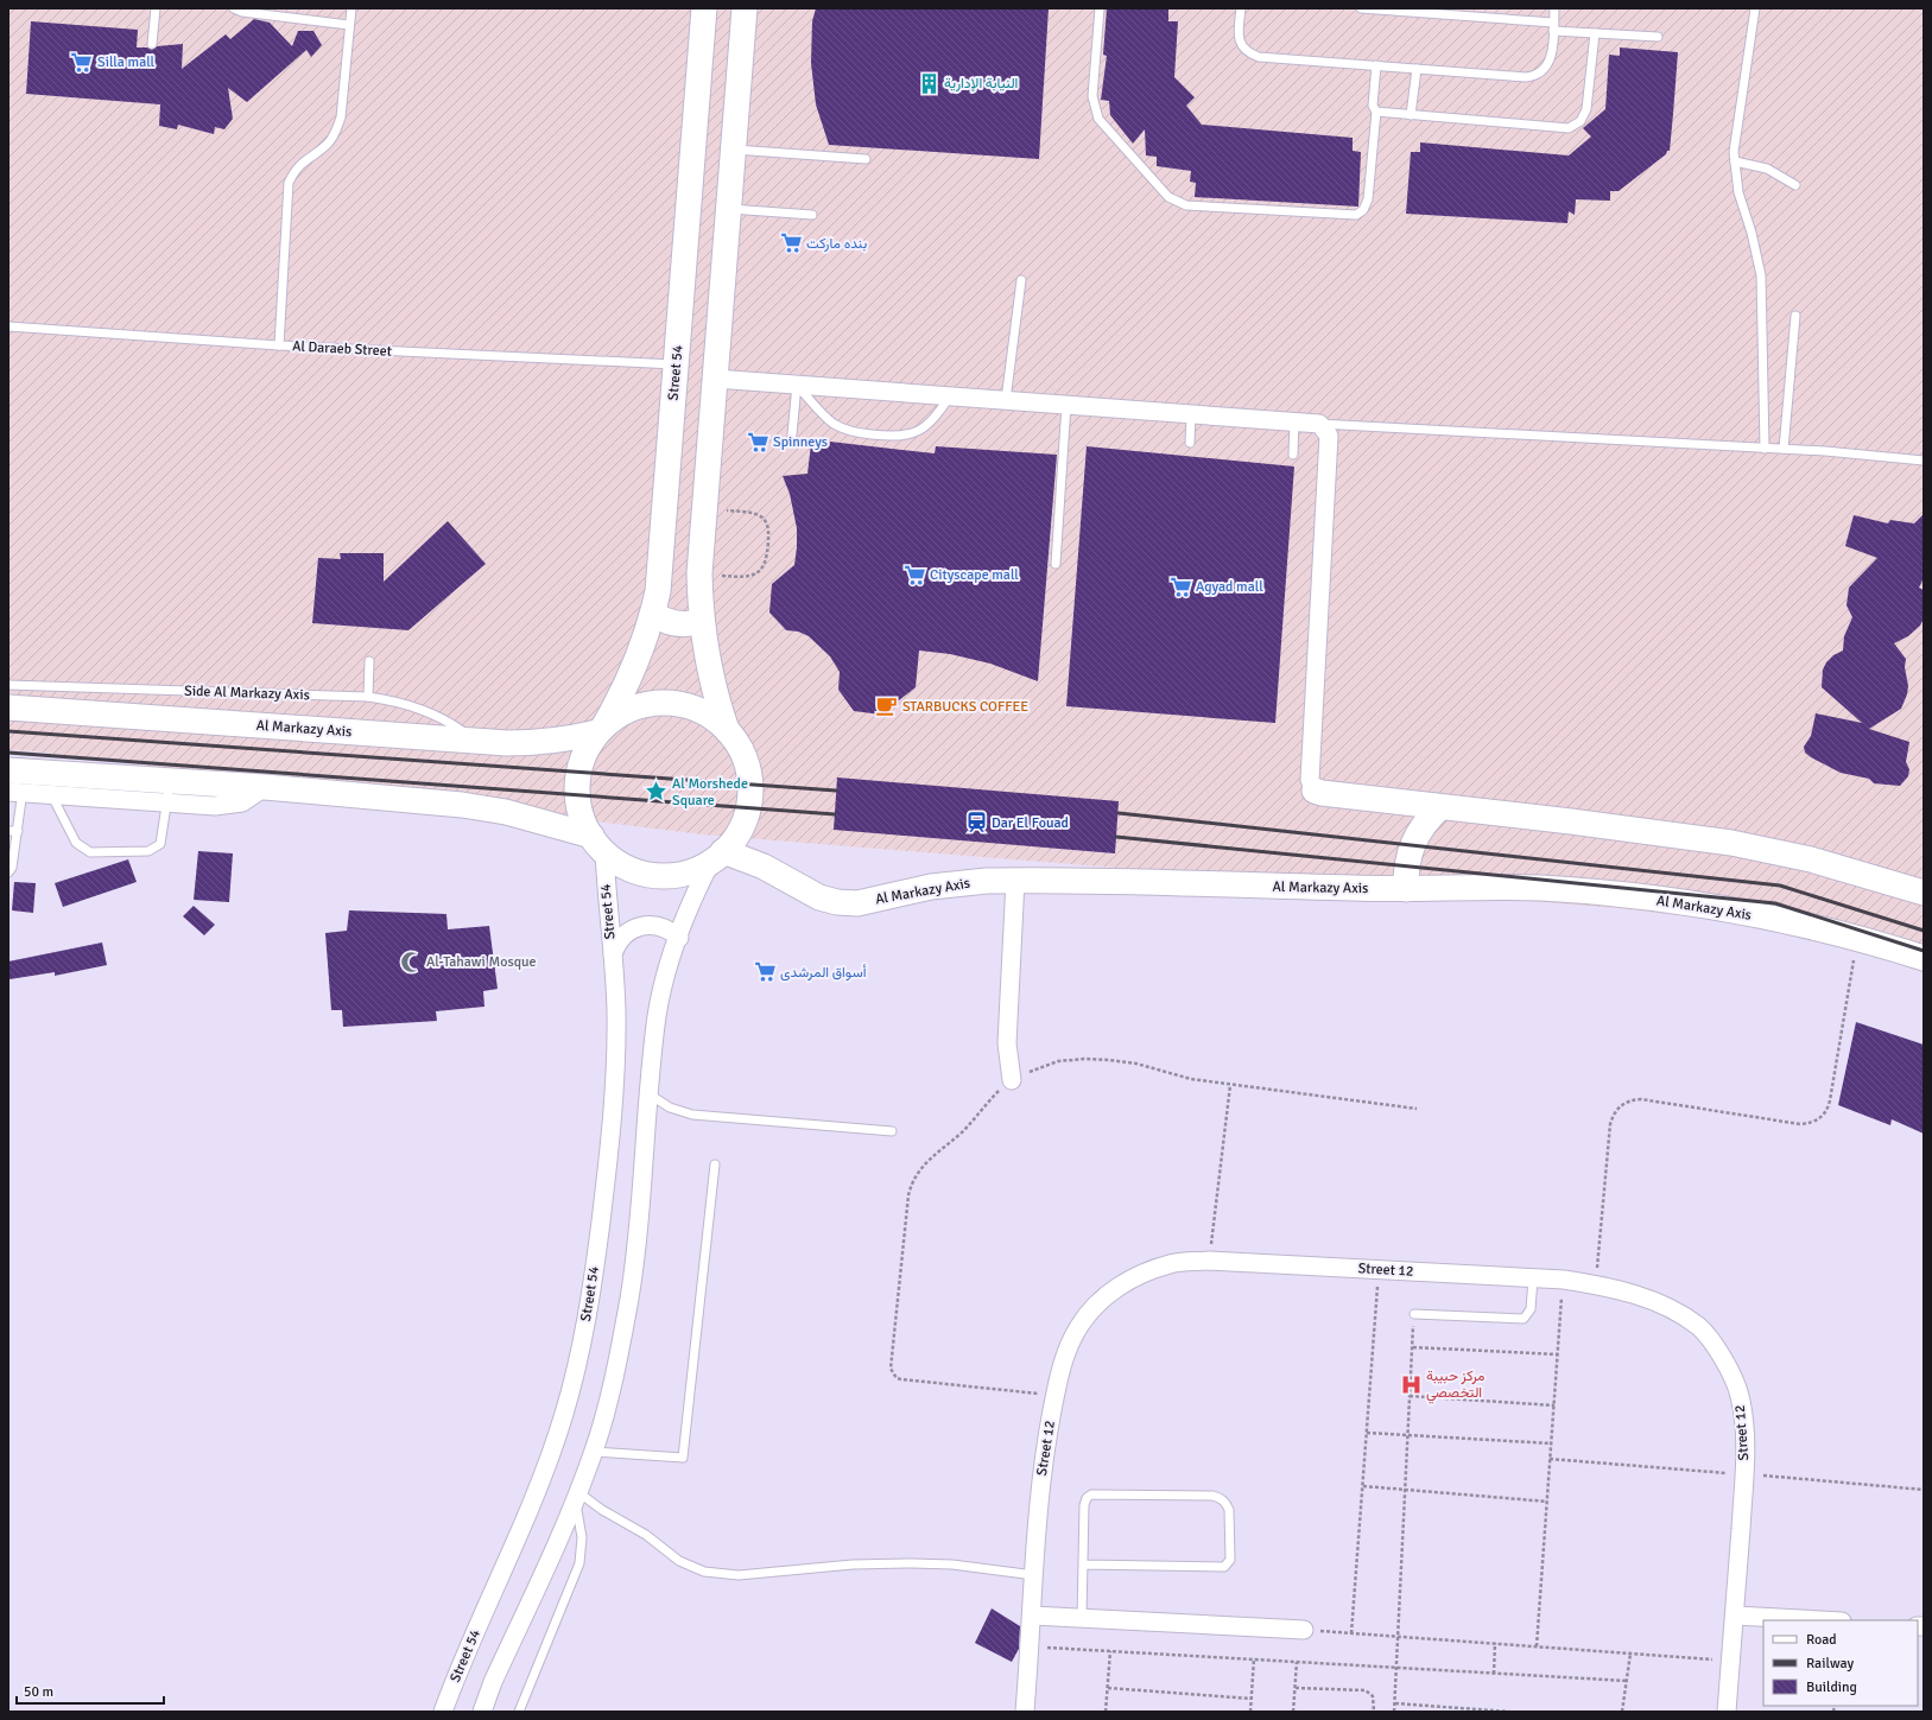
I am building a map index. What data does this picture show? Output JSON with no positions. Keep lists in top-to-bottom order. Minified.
{"streets":{"main road":["Street 54","Al Markazy Axis"],"street":["Street 12"],"lane":["Al Daraeb Street","Side Al Markazy Axis"]},"crossings":[["Al Daraeb Street","Street 54"],["Street 54","Al Markazy Axis"],["Side Al Markazy Axis","Al Markazy Axis"]],"places":{"supermarket":["Silla mall","بنده ماركت","Spinneys","Cityscape mall","Agyad mall","أسواق المرشدى"],"building":["النيابة الإدارية"],"cafe":["STARBUCKS COFFEE"],"place":["Al Morshede Square"],"station":["Dar El Fouad"],"mosque":["Al-Tahawi Mosque"],"hospital":["مركز حبيبة التخصصي"]},"legend":["Road","Railway","Building"],"scale_bar":"50 m"}
